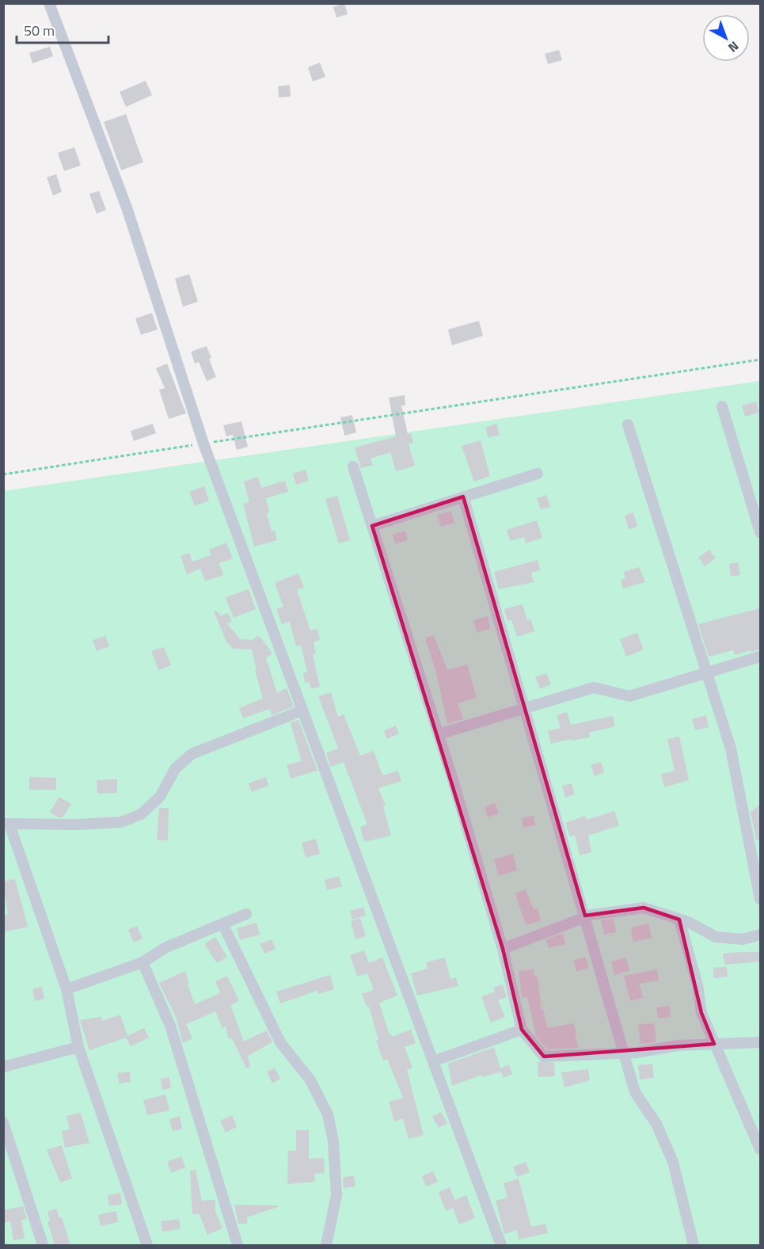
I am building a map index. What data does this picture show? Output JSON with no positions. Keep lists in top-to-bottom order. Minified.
{"scale_bar":"50 m","north":"bottom right"}
